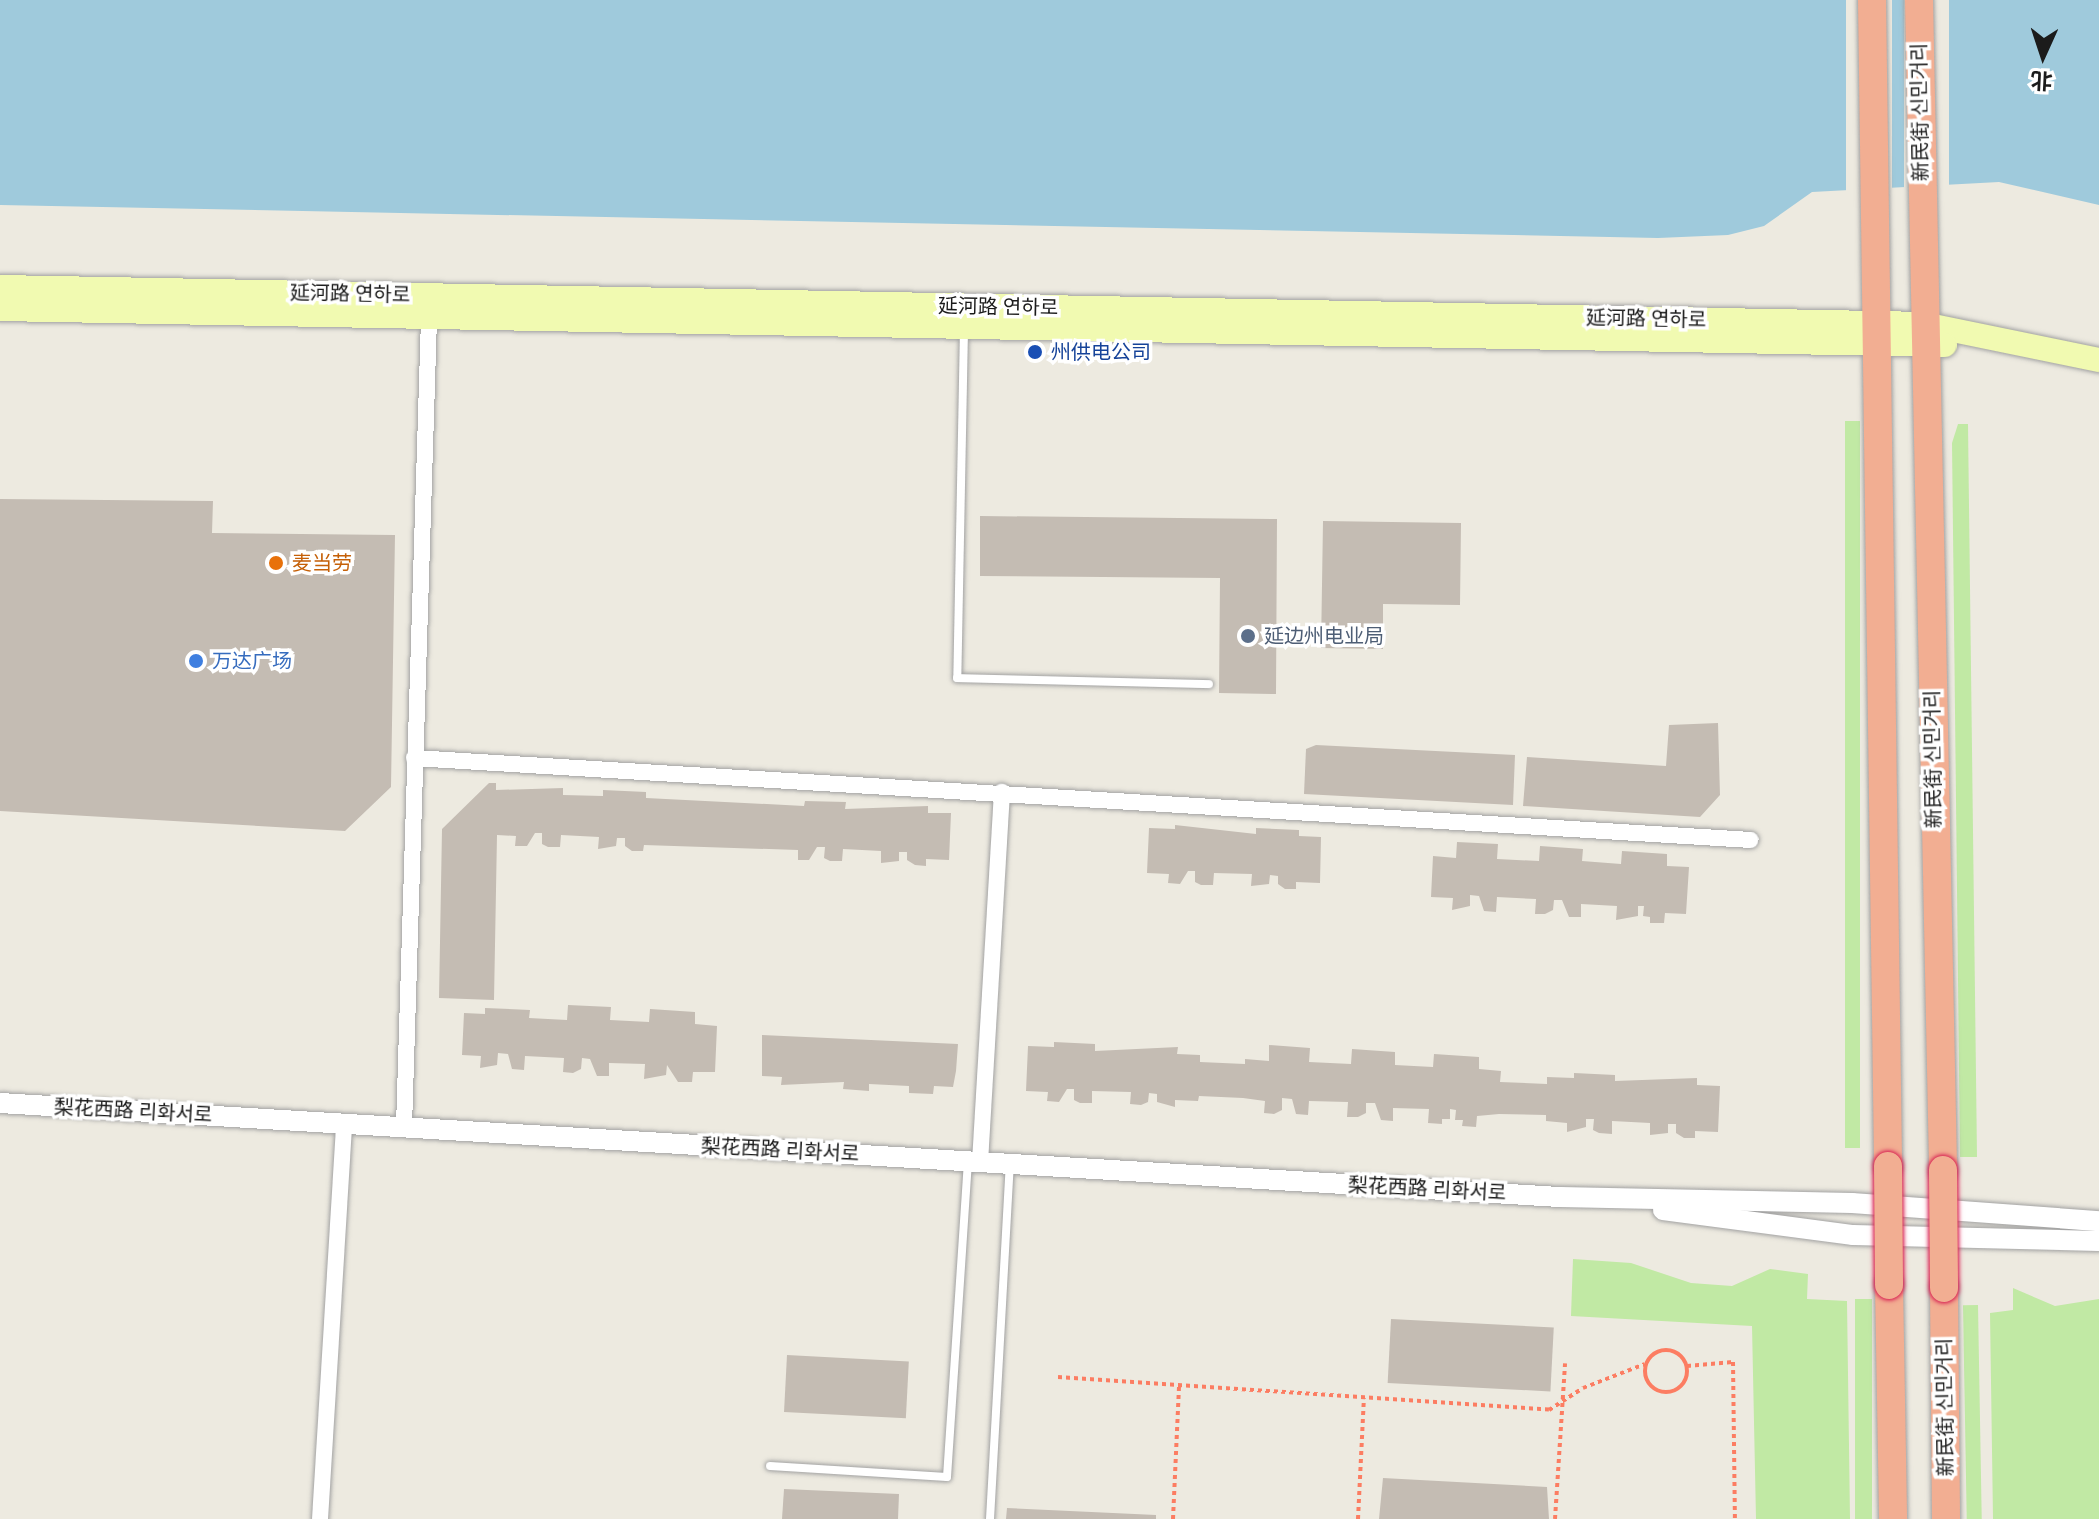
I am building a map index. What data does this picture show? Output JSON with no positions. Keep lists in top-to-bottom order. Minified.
{"streets":{"highway":["新民街 신민거리"],"main road":["延河路 연하로"],"street":["梨花西路 리화서로"]},"crossings":[["新民街 신민거리","延河路 연하로"]],"places":["州供电公司","麦当劳","延边州电业局","万达广场"],"north":"bottom"}
